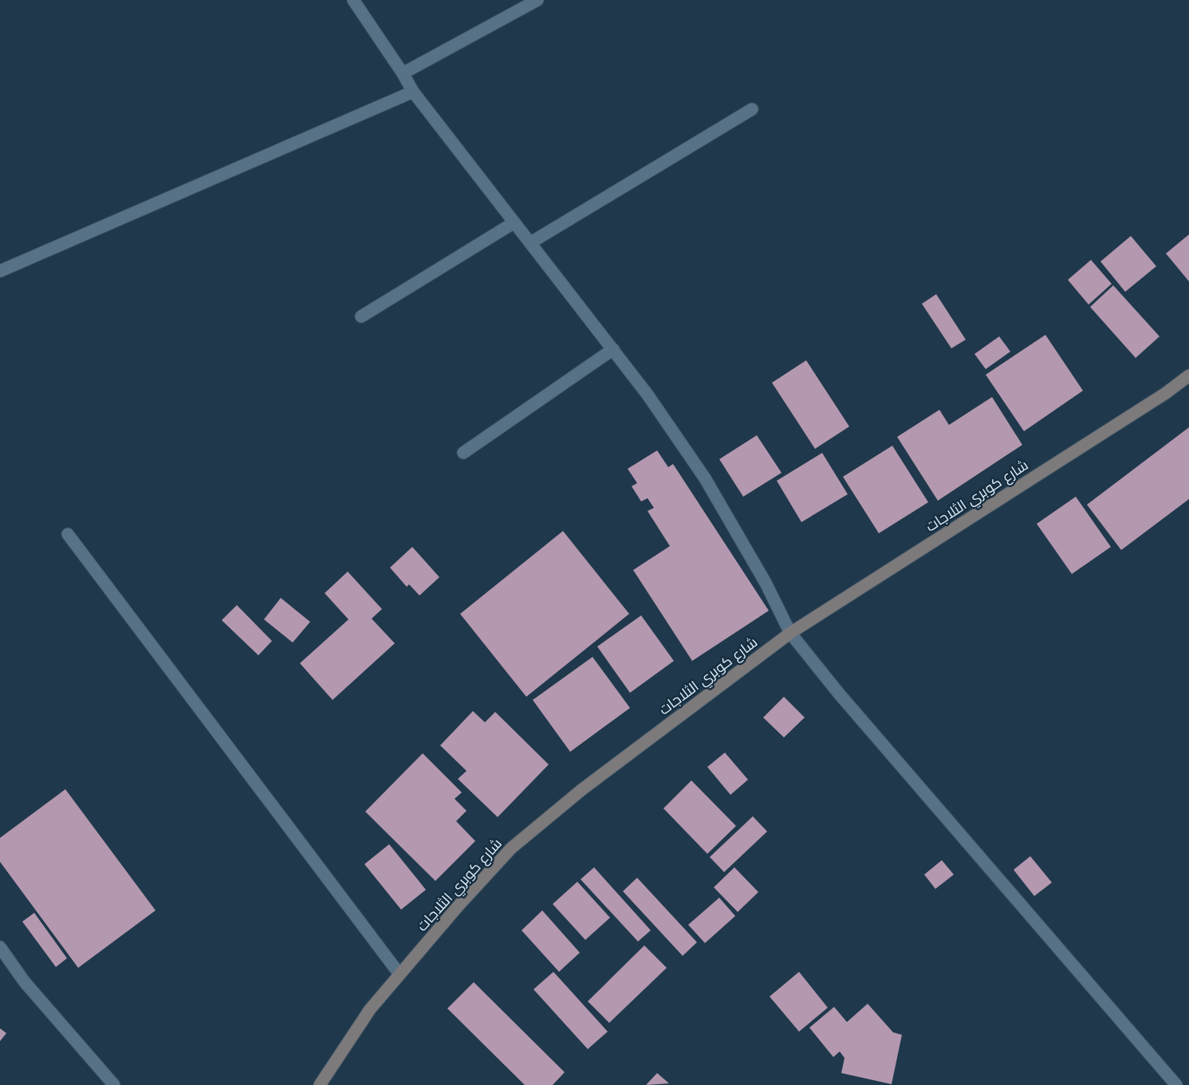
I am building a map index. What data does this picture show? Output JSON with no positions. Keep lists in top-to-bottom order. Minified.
{"streets":{"main road":["شارع كوبري الثلاجات"]}}
